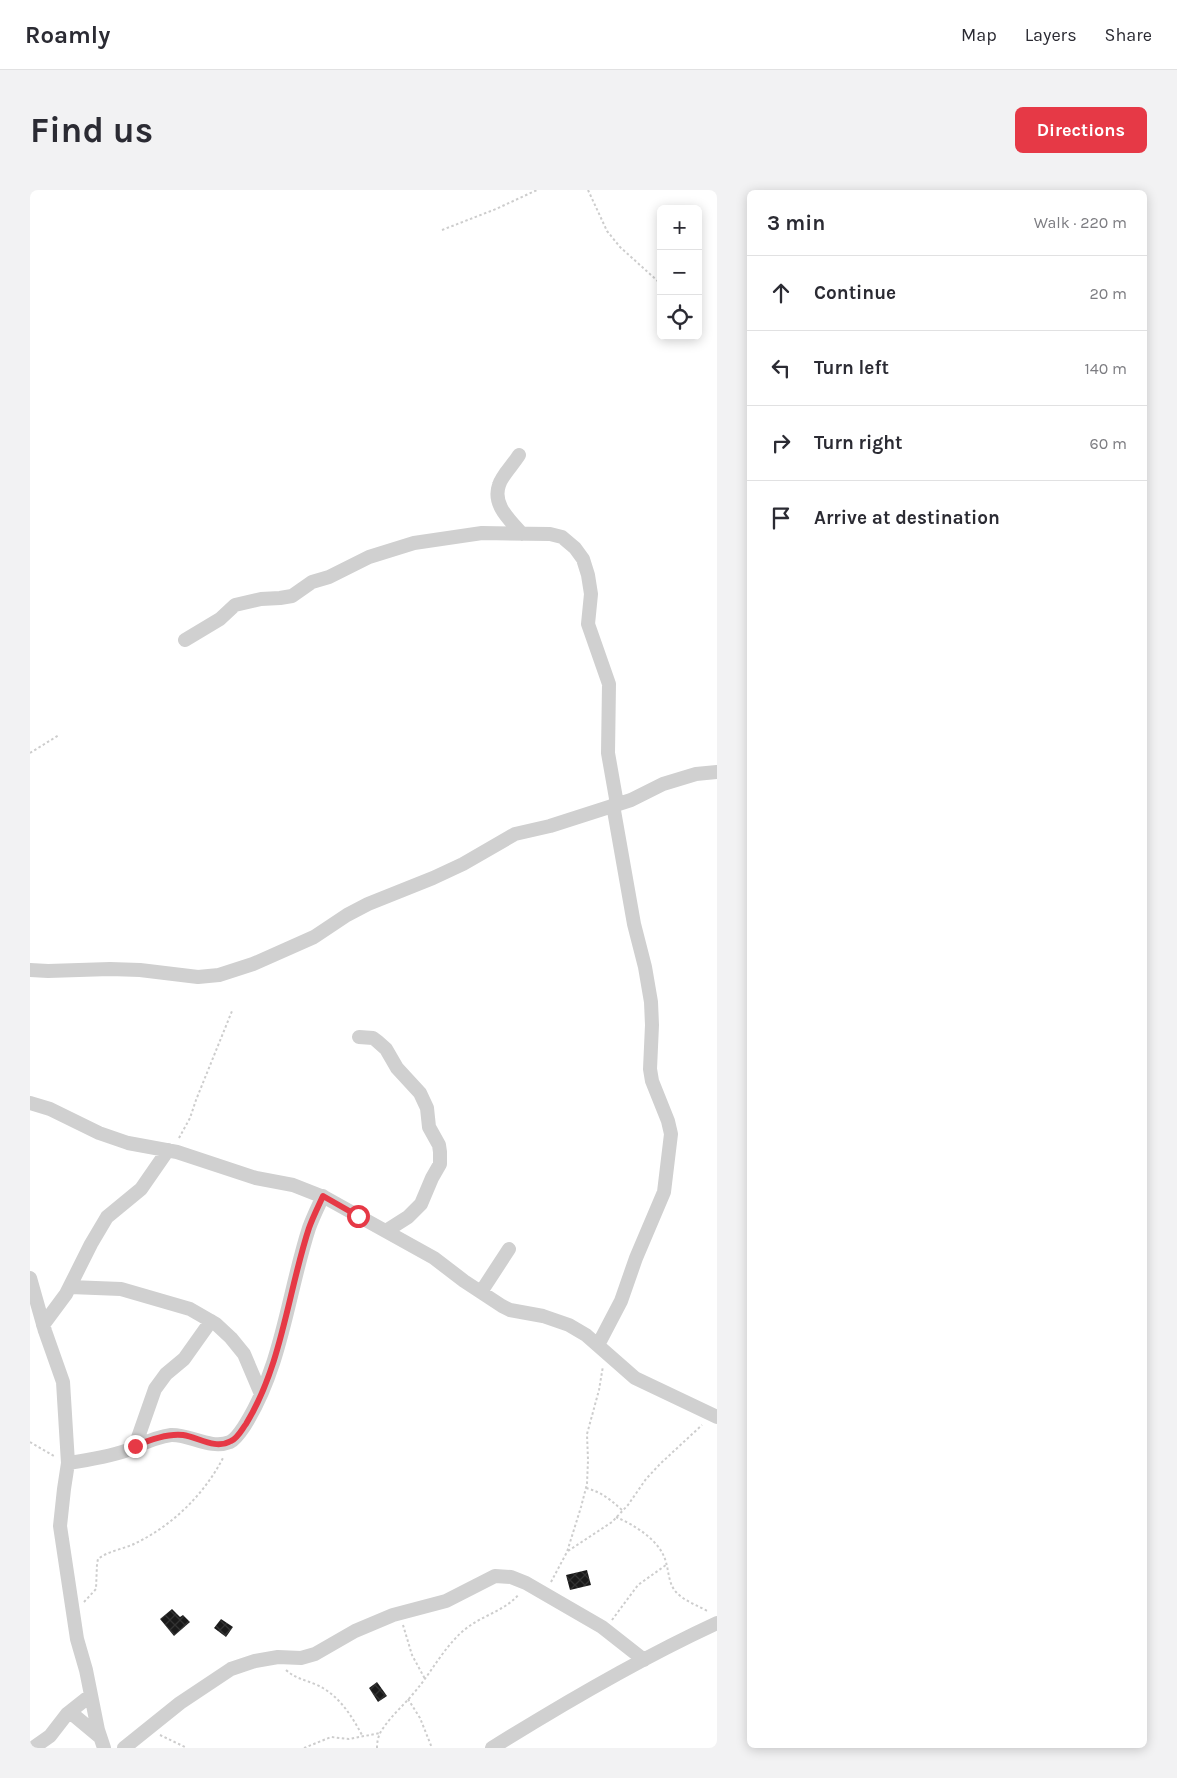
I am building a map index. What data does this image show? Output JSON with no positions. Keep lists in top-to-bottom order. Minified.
{"page":{"header":"Roamly","nav":["Map","Layers","Share"],"buttons":"Directions","title":"Find us","heading":["3 min","Walk · 220 m"],"map_buttons":["+","−"],"list":[["Continue","20 m"],["Turn left","140 m"],["Turn right","60 m"],"Arrive at destination"]}}
